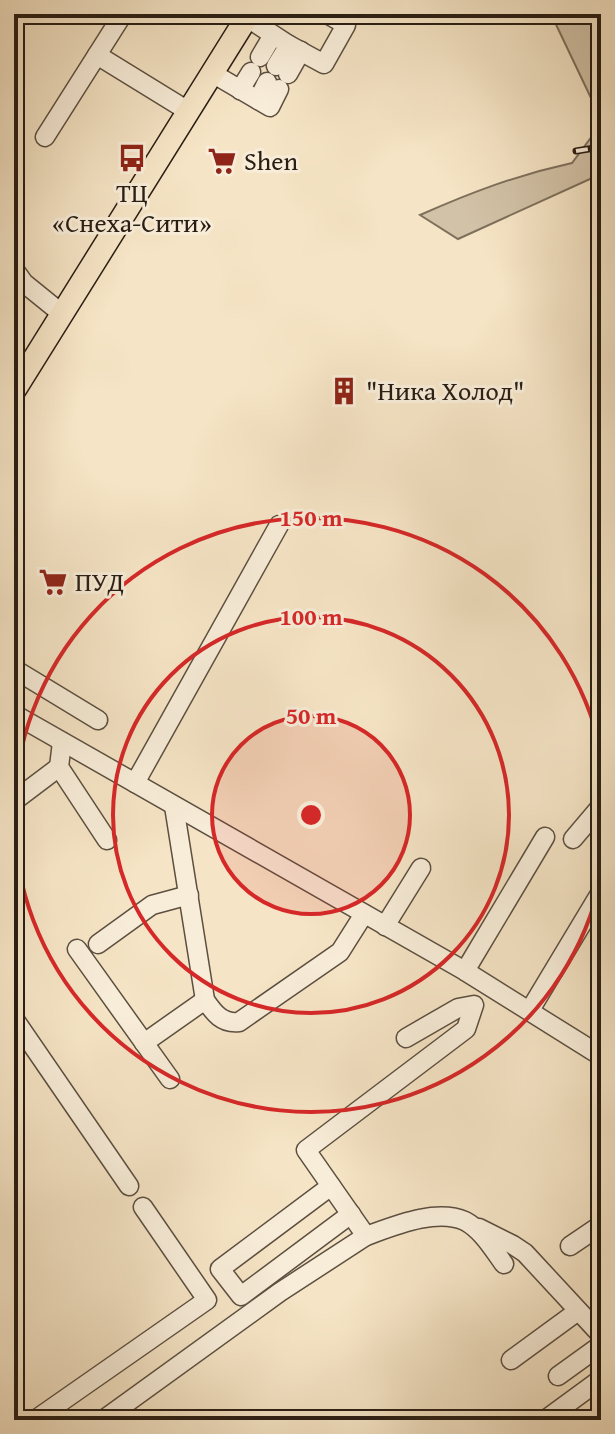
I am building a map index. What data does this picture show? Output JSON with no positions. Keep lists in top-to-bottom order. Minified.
{"places":{"bus stop":["ТЦ «Снеха-Сити»"],"supermarket":["Shen","ПУД"],"building":["\"Ника Холод\""]},"rings":["150 m","100 m","50 m"]}
